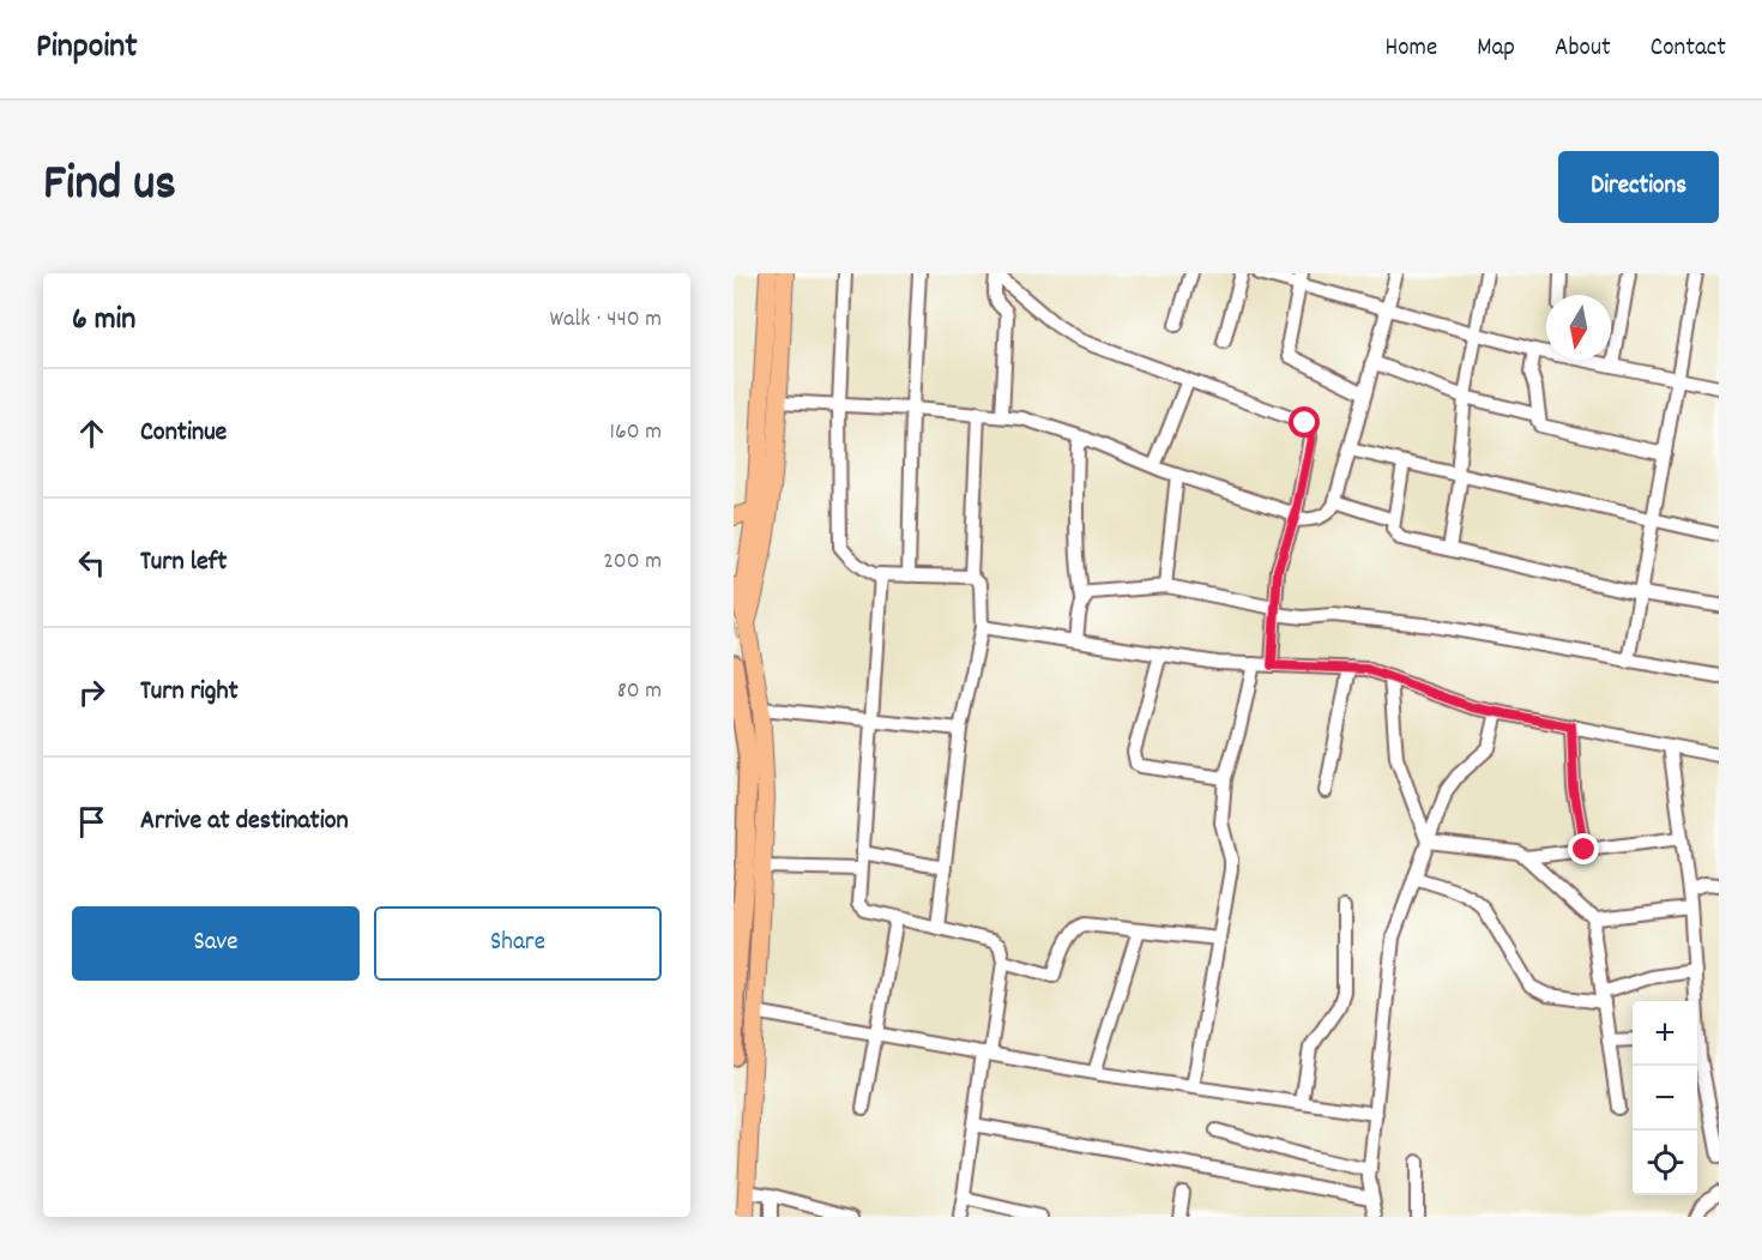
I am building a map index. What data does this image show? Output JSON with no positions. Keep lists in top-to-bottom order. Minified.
{"north":"bottom","page":{"header":"Pinpoint","nav":["Home","Map","About","Contact"],"title":"Find us","buttons":["Directions",["Save","Share"]],"heading":["6 min","Walk · 440 m"],"list":[["Continue","160 m"],["Turn left","200 m"],["Turn right","80 m"],"Arrive at destination"],"map_buttons":["+","−"]}}
